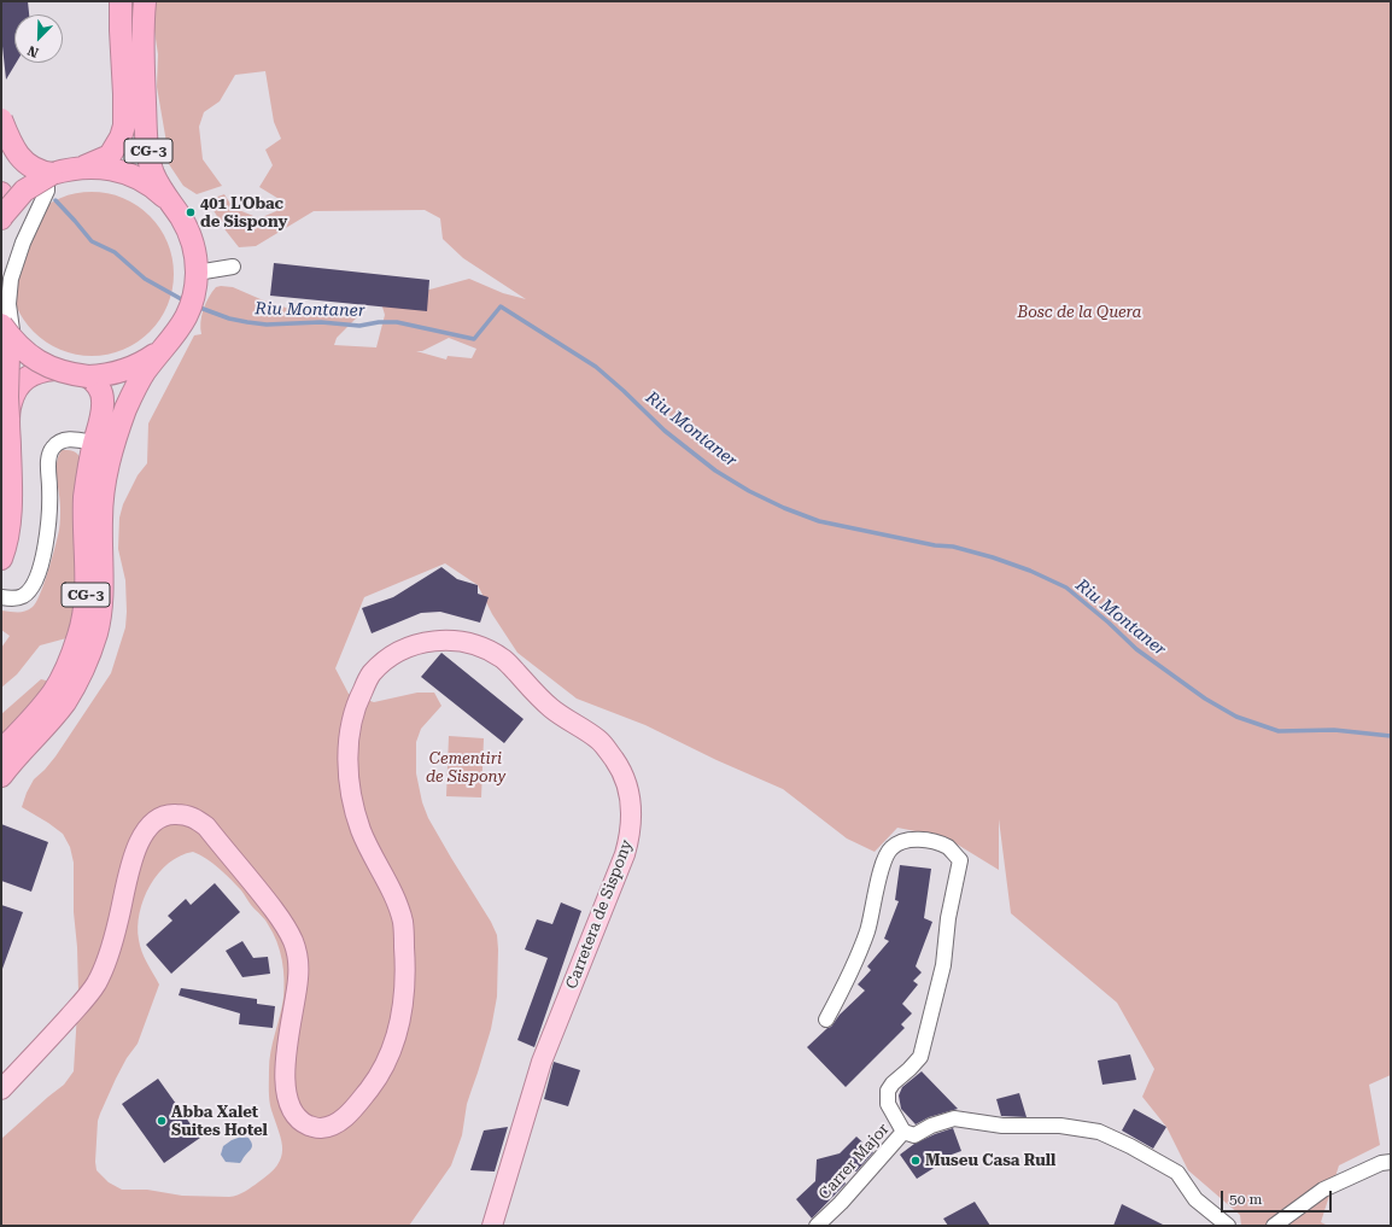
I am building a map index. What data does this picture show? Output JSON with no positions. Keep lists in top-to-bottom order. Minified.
{"streets":{"highway":["CG-3"],"main road":["Carretera de Sispony"],"street":["Carrer Major"]},"water":["Riu Montaner"],"parks":["Bosc de la Quera","Cementiri de Sispony"],"places":["401 L'Obac de Sispony","Abba Xalet Suites Hotel","Museu Casa Rull"],"scale_bar":"50 m","north":"bottom left"}
